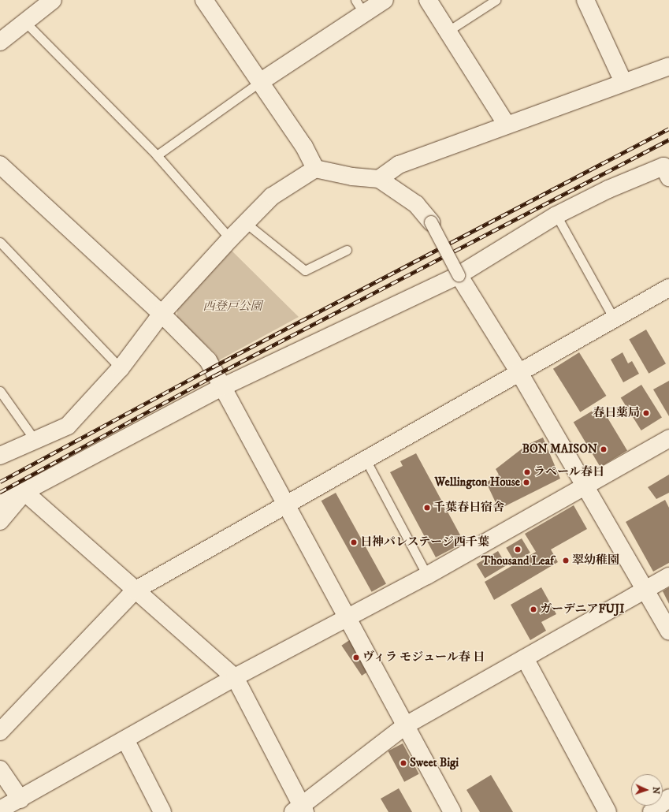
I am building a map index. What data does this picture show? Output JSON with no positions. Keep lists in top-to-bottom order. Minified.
{"parks":["西登戸公園"],"places":["春日薬局","BON MAISON","ラペール春日","Wellington House","千葉春日宿舎","日神パレステージ西千葉","Thousand Leaf","翠幼稚園","ガーデニアFUJI","ヴィラ モジュール春 日","Sweet Bigi"],"north":"right"}
